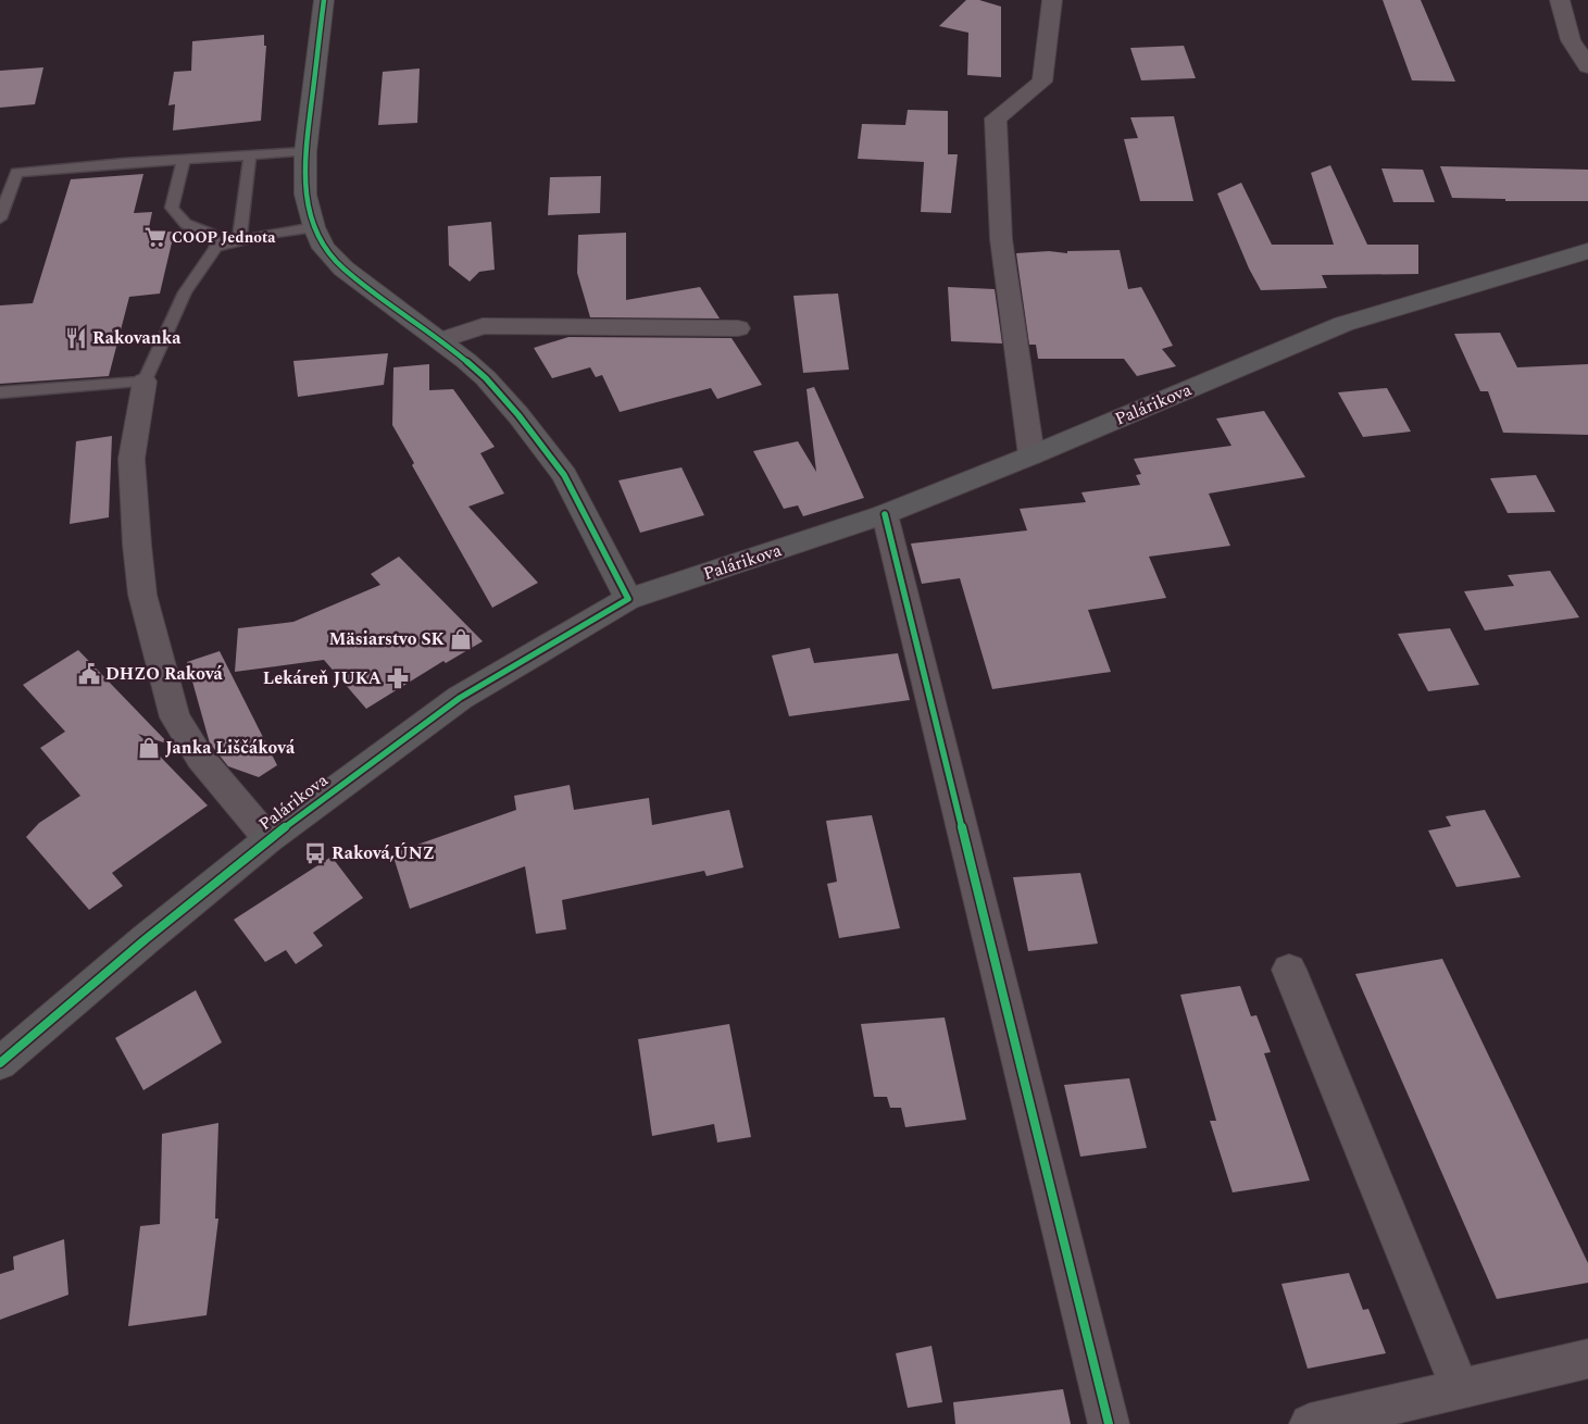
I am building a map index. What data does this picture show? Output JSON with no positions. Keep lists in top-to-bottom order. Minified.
{"streets":{"main road":["Palárikova"]},"places":{"supermarket":["COOP Jednota"],"restaurant":["Rakovanka"],"shop":["Mäsiarstvo SK","Janka Liščáková"],"public building":["DHZO Raková"],"pharmacy":["Lekáreň JUKA"],"bus stop":["Raková,ÚNZ"]}}
